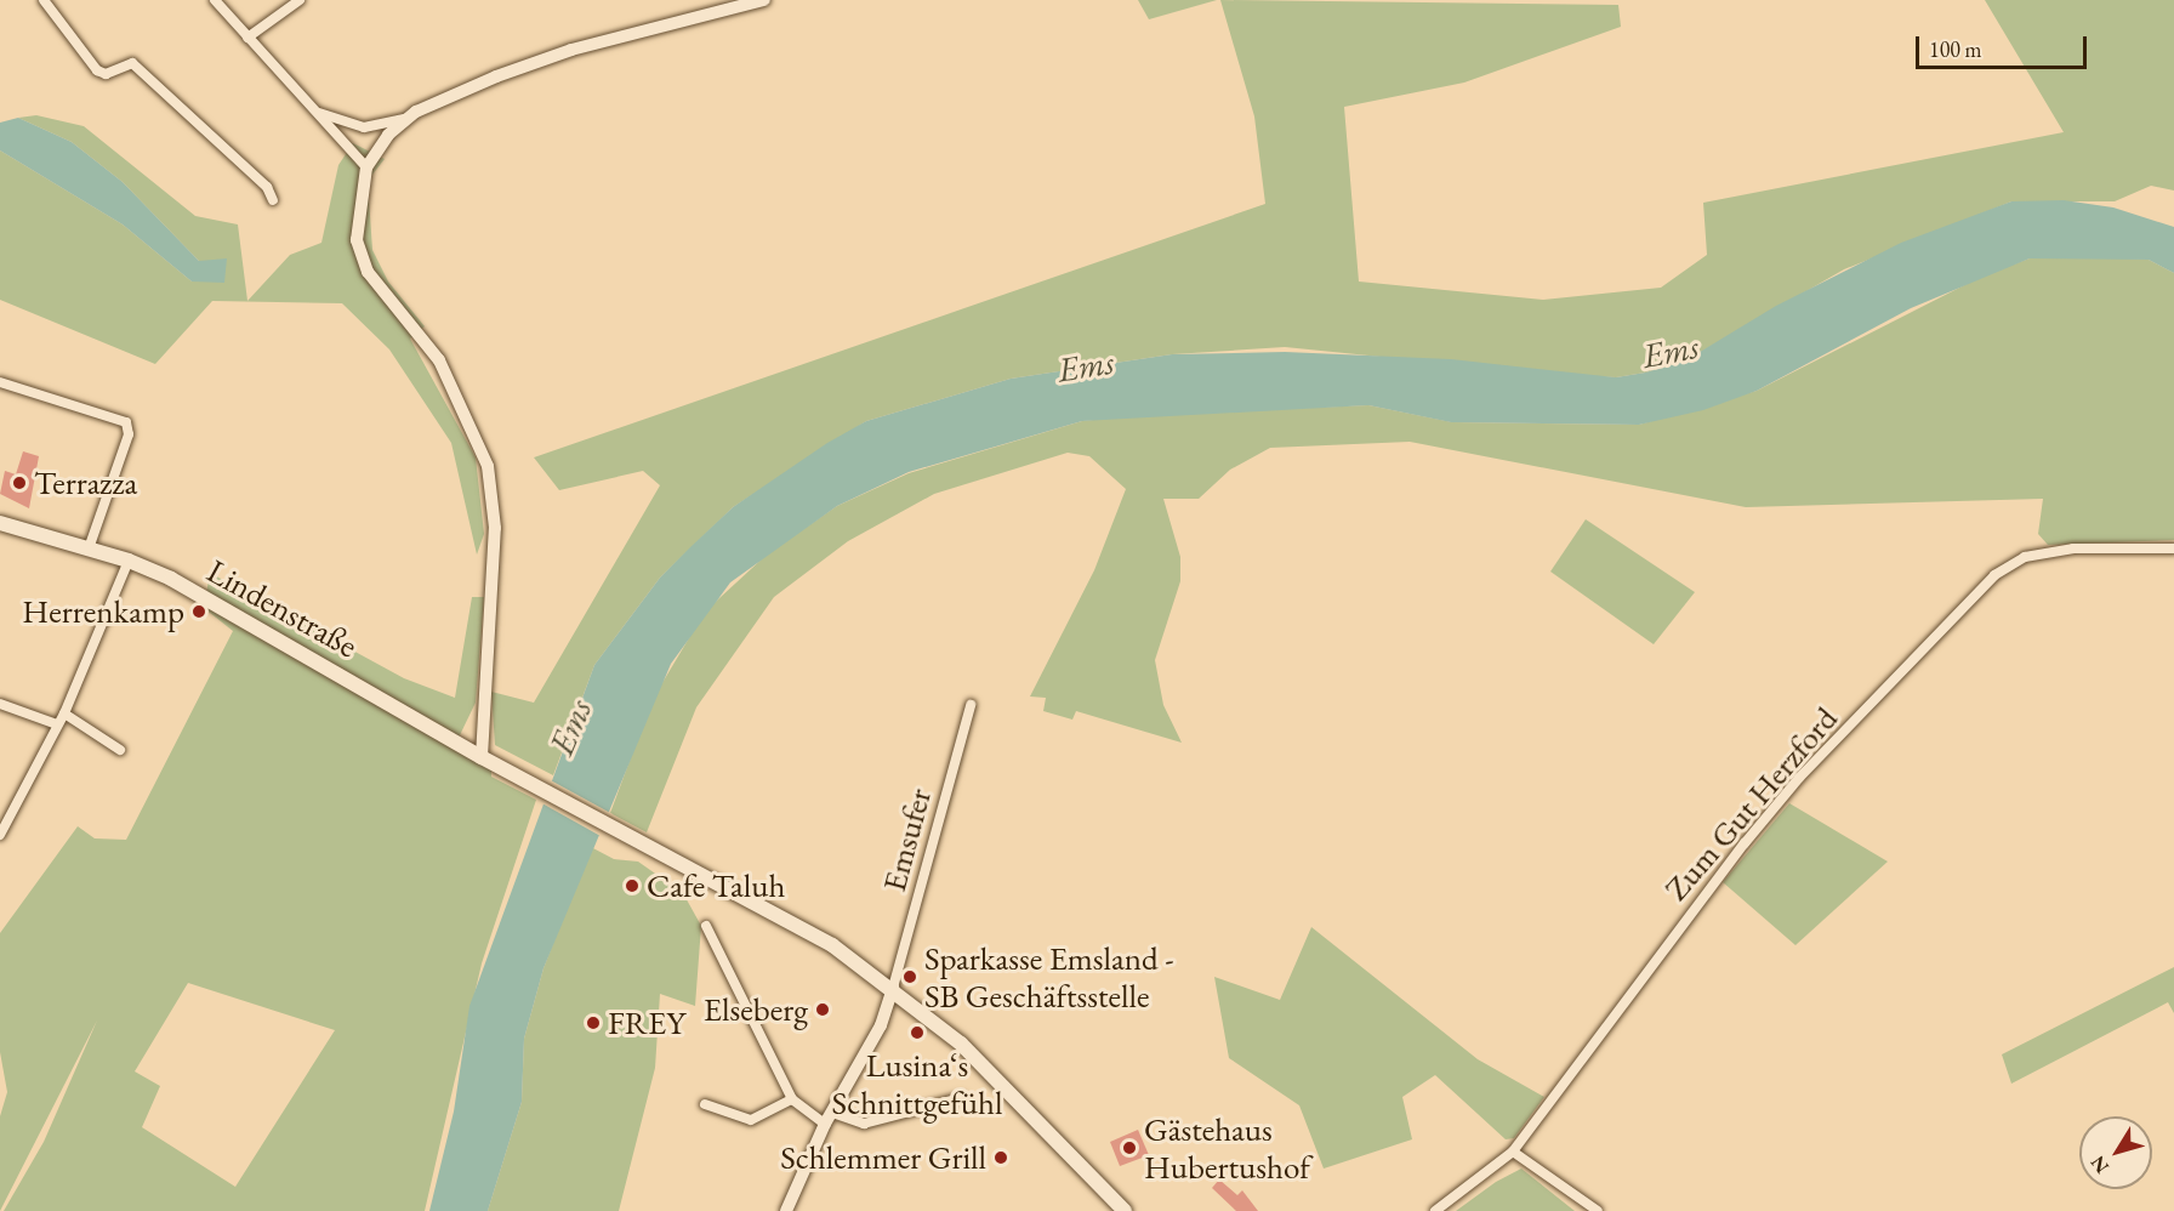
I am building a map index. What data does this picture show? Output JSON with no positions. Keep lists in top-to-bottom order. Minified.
{"streets":{"main road":["Lindenstraße"],"street":["Zum Gut Herzford","Emsufer"]},"crossings":[["Lindenstraße","Emsufer"]],"water":["Ems"],"places":["Terrazza","Herrenkamp","Cafe Taluh","Sparkasse Emsland - SB Geschäftsstelle","Elseberg","FREY","Lusina‘s Schnittgefühl","Gästehaus Hubertushof","Schlemmer Grill"],"scale_bar":"100 m","north":"bottom left"}
